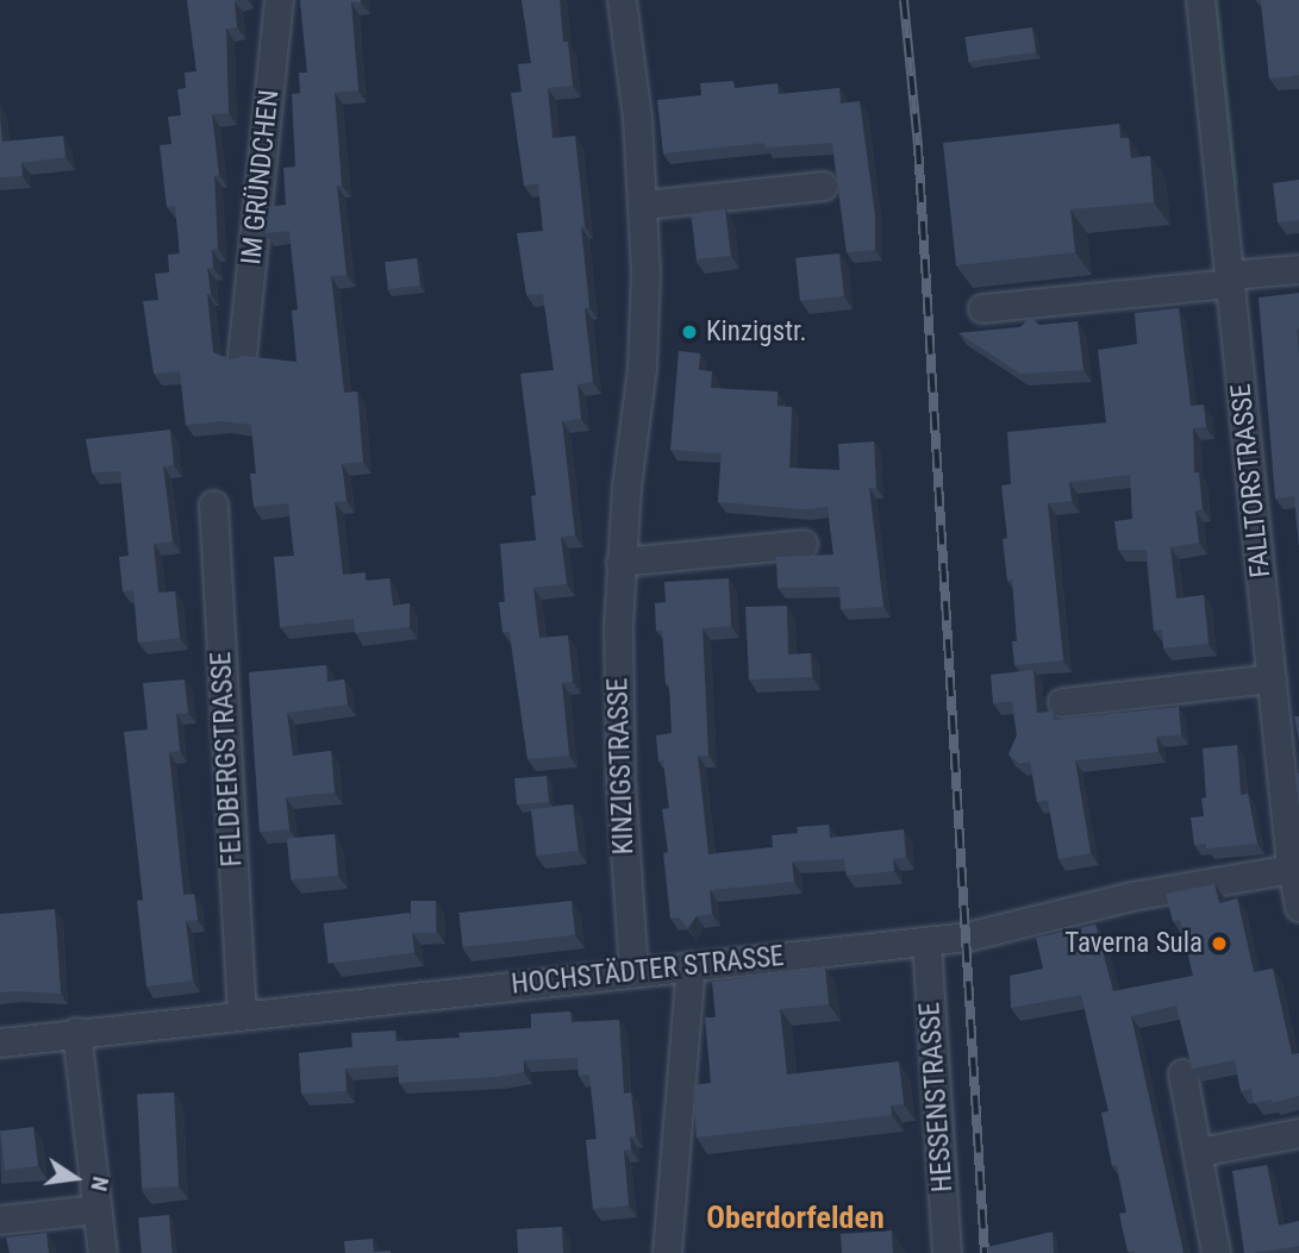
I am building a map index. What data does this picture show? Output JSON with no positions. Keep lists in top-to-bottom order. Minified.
{"streets":{"street":["IM GRÜNDCHEN","FALLTORSTRASSE","FELDBERGSTRASSE","KINZIGSTRASSE","HOCHSTÄDTER STRASSE","HESSENSTRASSE"]},"crossings":[["FALLTORSTRASSE","HOCHSTÄDTER STRASSE"],["FELDBERGSTRASSE","HOCHSTÄDTER STRASSE"],["KINZIGSTRASSE","HOCHSTÄDTER STRASSE"],["HOCHSTÄDTER STRASSE","HESSENSTRASSE"]],"districts":["Oberdorfelden"],"places":["Kinzigstr.","Taverna Sula"],"north":"right"}
